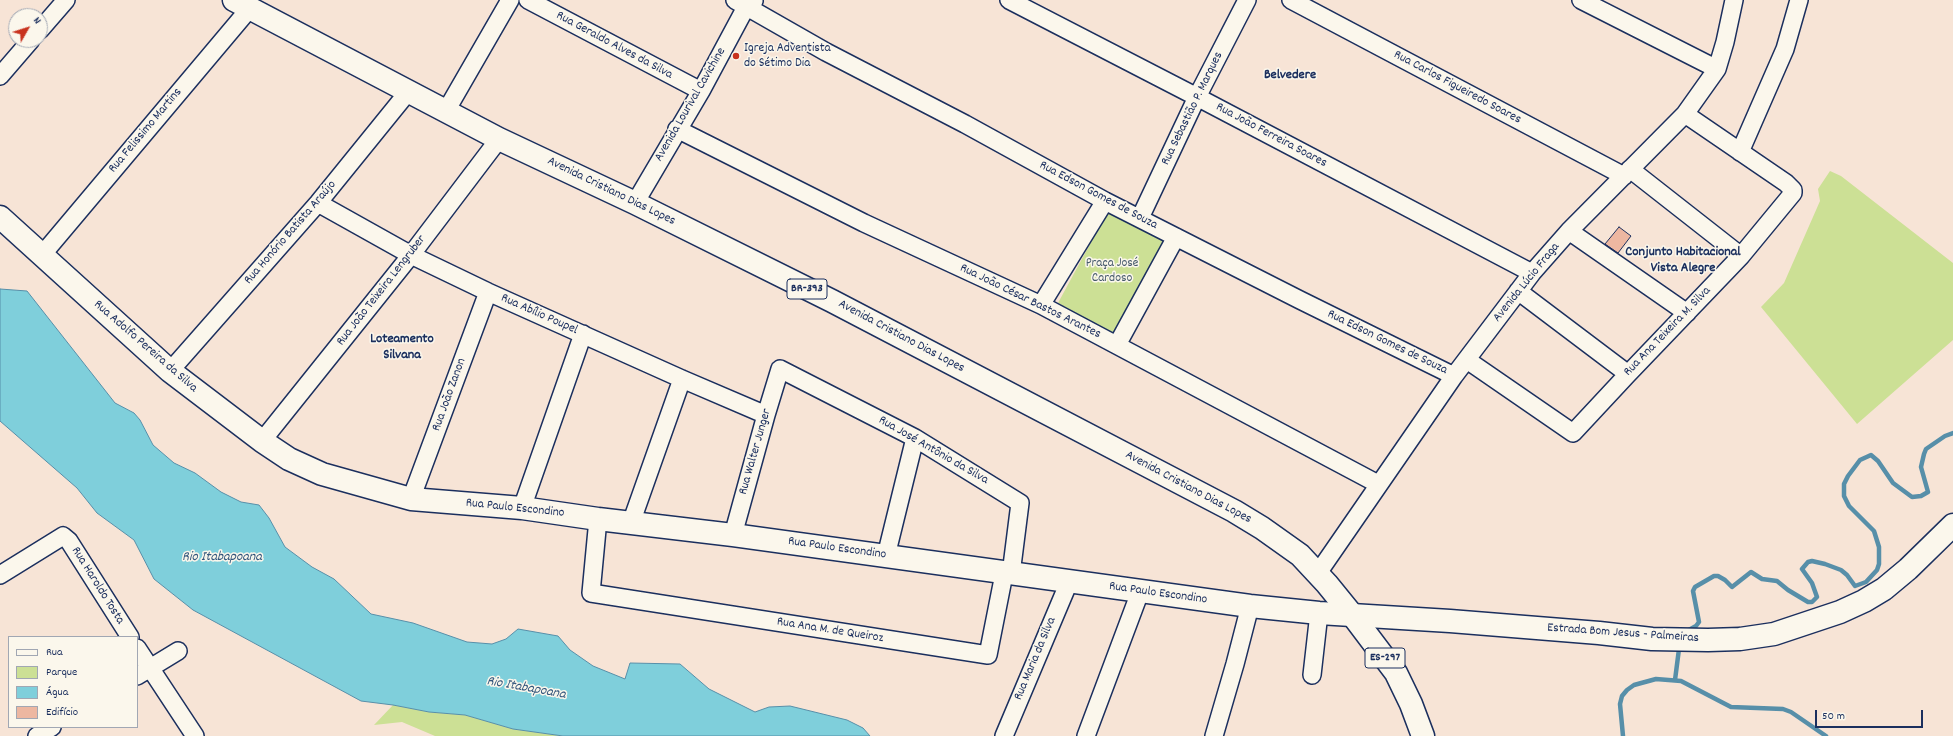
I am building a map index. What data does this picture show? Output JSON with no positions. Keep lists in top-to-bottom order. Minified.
{"streets":{"main road":["Avenida Cristiano Dias Lopes","BR-393","Rua Adolfo Pereira da Silva","Rua Paulo Escondino","Estrada Bom Jesus - Palmeiras","ES-297"],"street":["Rua Geraldo Alves da Silva","Rua Carlos Figueiredo Soares","Avenida Lourival Cavichine","Rua Sebastião P. Marques","Rua Felissimo Martins","Rua João Ferreira Soares","Rua Edson Gomes de Souza","Rua Honório Batista Araújo","Avenida Lúcio Fraga","Rua João Teixeira Lengruber","Rua João César Bastos Arantes","Rua Abílio Poupel","Rua Ana Teixeira M. Silva","Rua João Zanon","Rua José Antônio da Silva","Rua Walter Junger","Rua Haroldo Tosta","Rua Ana M. de Queiroz","Rua Maria da Silva"]},"crossings":[["Rua Geraldo Alves da Silva","Avenida Lourival Cavichine"],["Rua Carlos Figueiredo Soares","Avenida Lúcio Fraga"],["Rua Carlos Figueiredo Soares","Rua Ana Teixeira M. Silva"],["Avenida Lourival Cavichine","Avenida Cristiano Dias Lopes"],["Avenida Lourival Cavichine","Rua Edson Gomes de Souza"],["Avenida Lourival Cavichine","Rua João César Bastos Arantes"],["Rua Sebastião P. Marques","Rua João Ferreira Soares"],["Rua Sebastião P. Marques","Rua Edson Gomes de Souza"],["Rua Felissimo Martins","Avenida Cristiano Dias Lopes"],["Rua Felissimo Martins","Rua Adolfo Pereira da Silva"],["Rua João Ferreira Soares","Avenida Lúcio Fraga"],["Avenida Cristiano Dias Lopes","Rua Honório Batista Araújo"],["Avenida Cristiano Dias Lopes","Avenida Lúcio Fraga"],["Avenida Cristiano Dias Lopes","Rua João Teixeira Lengruber"],["Avenida Cristiano Dias Lopes","Rua Paulo Escondino"],["Avenida Cristiano Dias Lopes","Estrada Bom Jesus - Palmeiras"],["Rua Edson Gomes de Souza","Avenida Lúcio Fraga"],["Rua Honório Batista Araújo","Rua Abílio Poupel"],["Rua Honório Batista Araújo","Rua Adolfo Pereira da Silva"],["Avenida Lúcio Fraga","Rua João César Bastos Arantes"],["Avenida Lúcio Fraga","Rua Ana Teixeira M. Silva"],["Rua João Teixeira Lengruber","Rua Abílio Poupel"],["Rua João Teixeira Lengruber","Rua Adolfo Pereira da Silva"],["Rua Abílio Poupel","Rua João Zanon"],["Rua Abílio Poupel","Rua Walter Junger"],["Rua Adolfo Pereira da Silva","Rua Paulo Escondino"],["Rua João Zanon","Rua Paulo Escondino"],["Rua José Antônio da Silva","Rua Walter Junger"],["Rua José Antônio da Silva","Rua Paulo Escondino"],["Rua José Antônio da Silva","Rua Ana M. de Queiroz"],["Rua Walter Junger","Rua Paulo Escondino"],["Rua Paulo Escondino","Rua Ana M. de Queiroz"],["Rua Paulo Escondino","Estrada Bom Jesus - Palmeiras"],["Rua Paulo Escondino","Rua Maria da Silva"]],"districts":["Belvedere","Conjunto Habitacional Vista Alegre","Loteamento Silvana"],"water":["Rio Itabapoana"],"parks":["Praça José Cardoso"],"places":["Igreja Adventista do Sétimo Dia"],"legend":["Rua","Parque","Água","Edifício"],"scale_bar":"50 m","north":"top right"}
